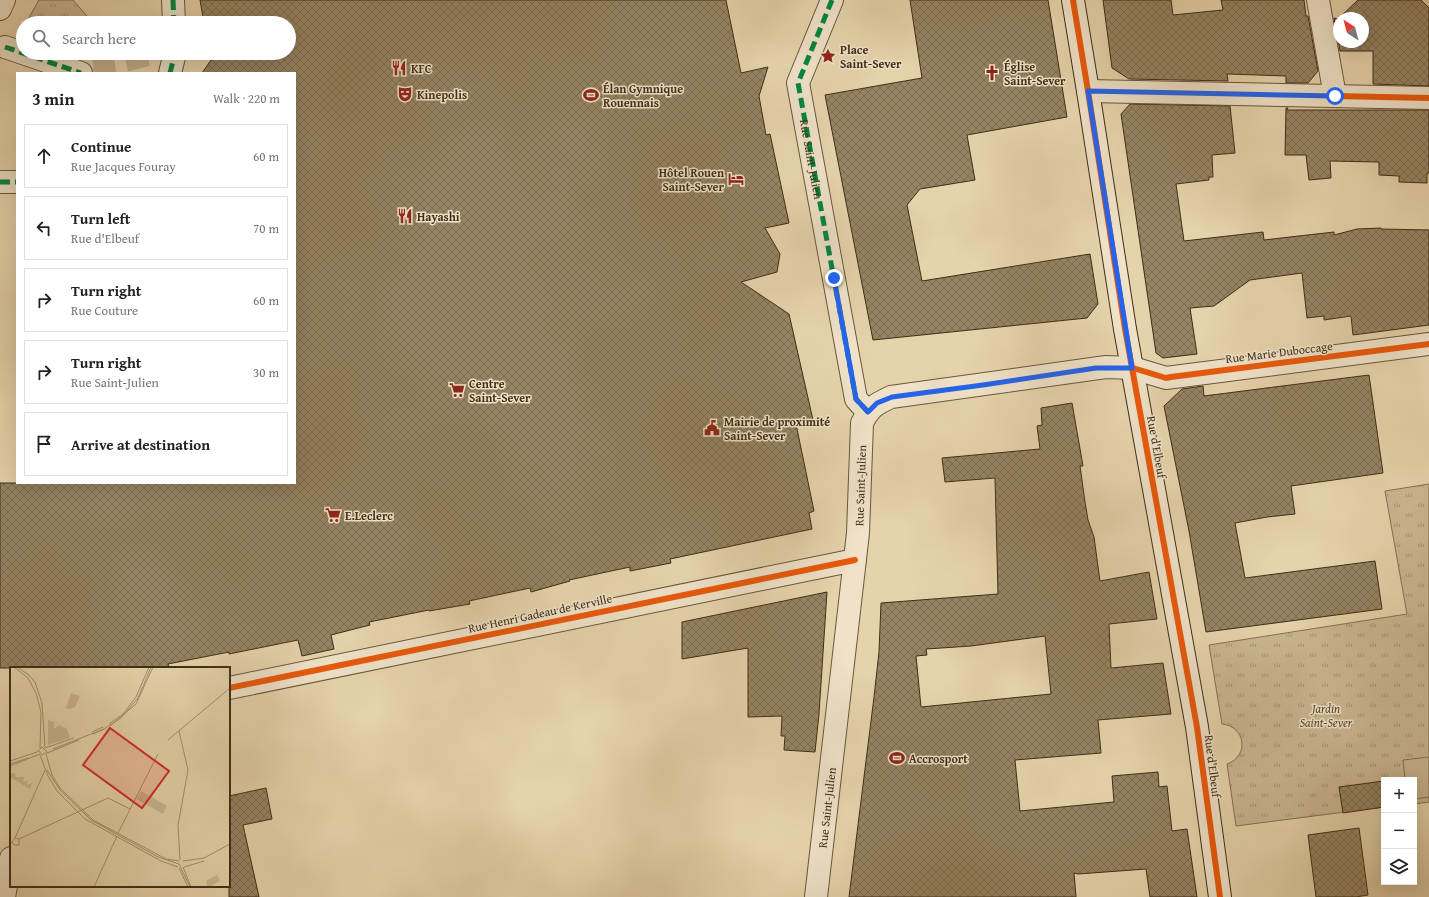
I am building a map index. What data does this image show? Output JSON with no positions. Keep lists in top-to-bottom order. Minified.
{"streets":{"street":["Rue Saint-Julien","Rue Marie Duboccage","Rue d'Elbeuf","Rue Henri Gadeau de Kerville"]},"crossings":[["Rue Saint-Julien","Rue Marie Duboccage"],["Rue Saint-Julien","Rue Henri Gadeau de Kerville"],["Rue Marie Duboccage","Rue d'Elbeuf"]],"parks":["Jardin Saint-Sever"],"places":{"place":["Place Saint-Sever"],"restaurant":["KFC","Hayashi"],"church":["Église Saint-Sever"],"theatre":["Kinepolis"],"sports":["Élan Gymnique Rouennais","Accrosport"],"hotel":["Hôtel Rouen Saint-Sever"],"supermarket":["Centre Saint-Sever","E.Leclerc"],"public building":["Mairie de proximité Saint-Sever"]},"north":"top left","page":{"search":"Search here","heading":["3 min","Walk · 220 m"],"list":[["Continue","Rue Jacques Fouray","60 m"],["Turn left","Rue d'Elbeuf","70 m"],["Turn right","Rue Couture","60 m"],["Turn right","Rue Saint-Julien","30 m"],"Arrive at destination"],"map_buttons":["+","−"]}}
